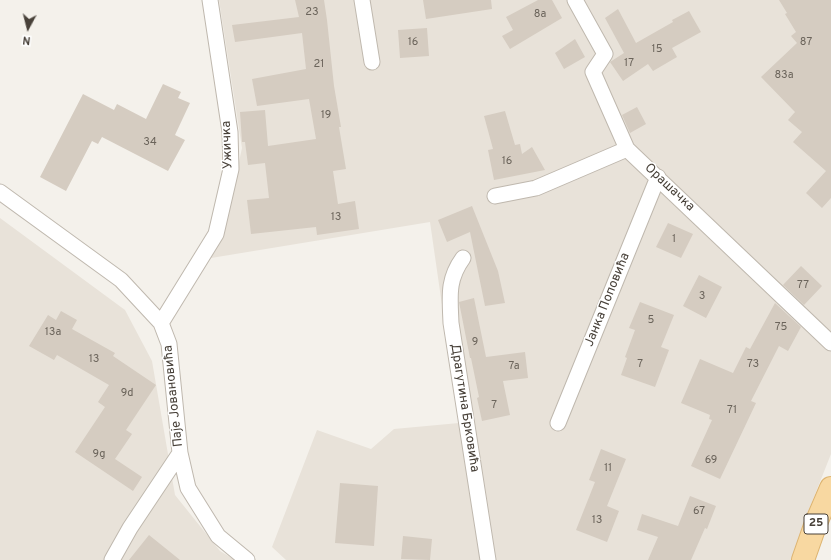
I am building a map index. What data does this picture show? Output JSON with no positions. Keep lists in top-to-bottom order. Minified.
{"streets":{"main road":["25"],"street":["Ужичка","Орашачка","Јанка Поповића","Паје Јовановића","Драгутина Брковића"]},"crossings":[["Ужичка","Паје Јовановића"],["Орашачка","Јанка Поповића"]],"house_numbers":["23","8a","16","87","15","17","21","83a","19","34","16","13","1","77","3","5","75","13a","9","13","7","73","7a","9d","7","71","9g","69","11","67","13"],"north":"bottom"}
